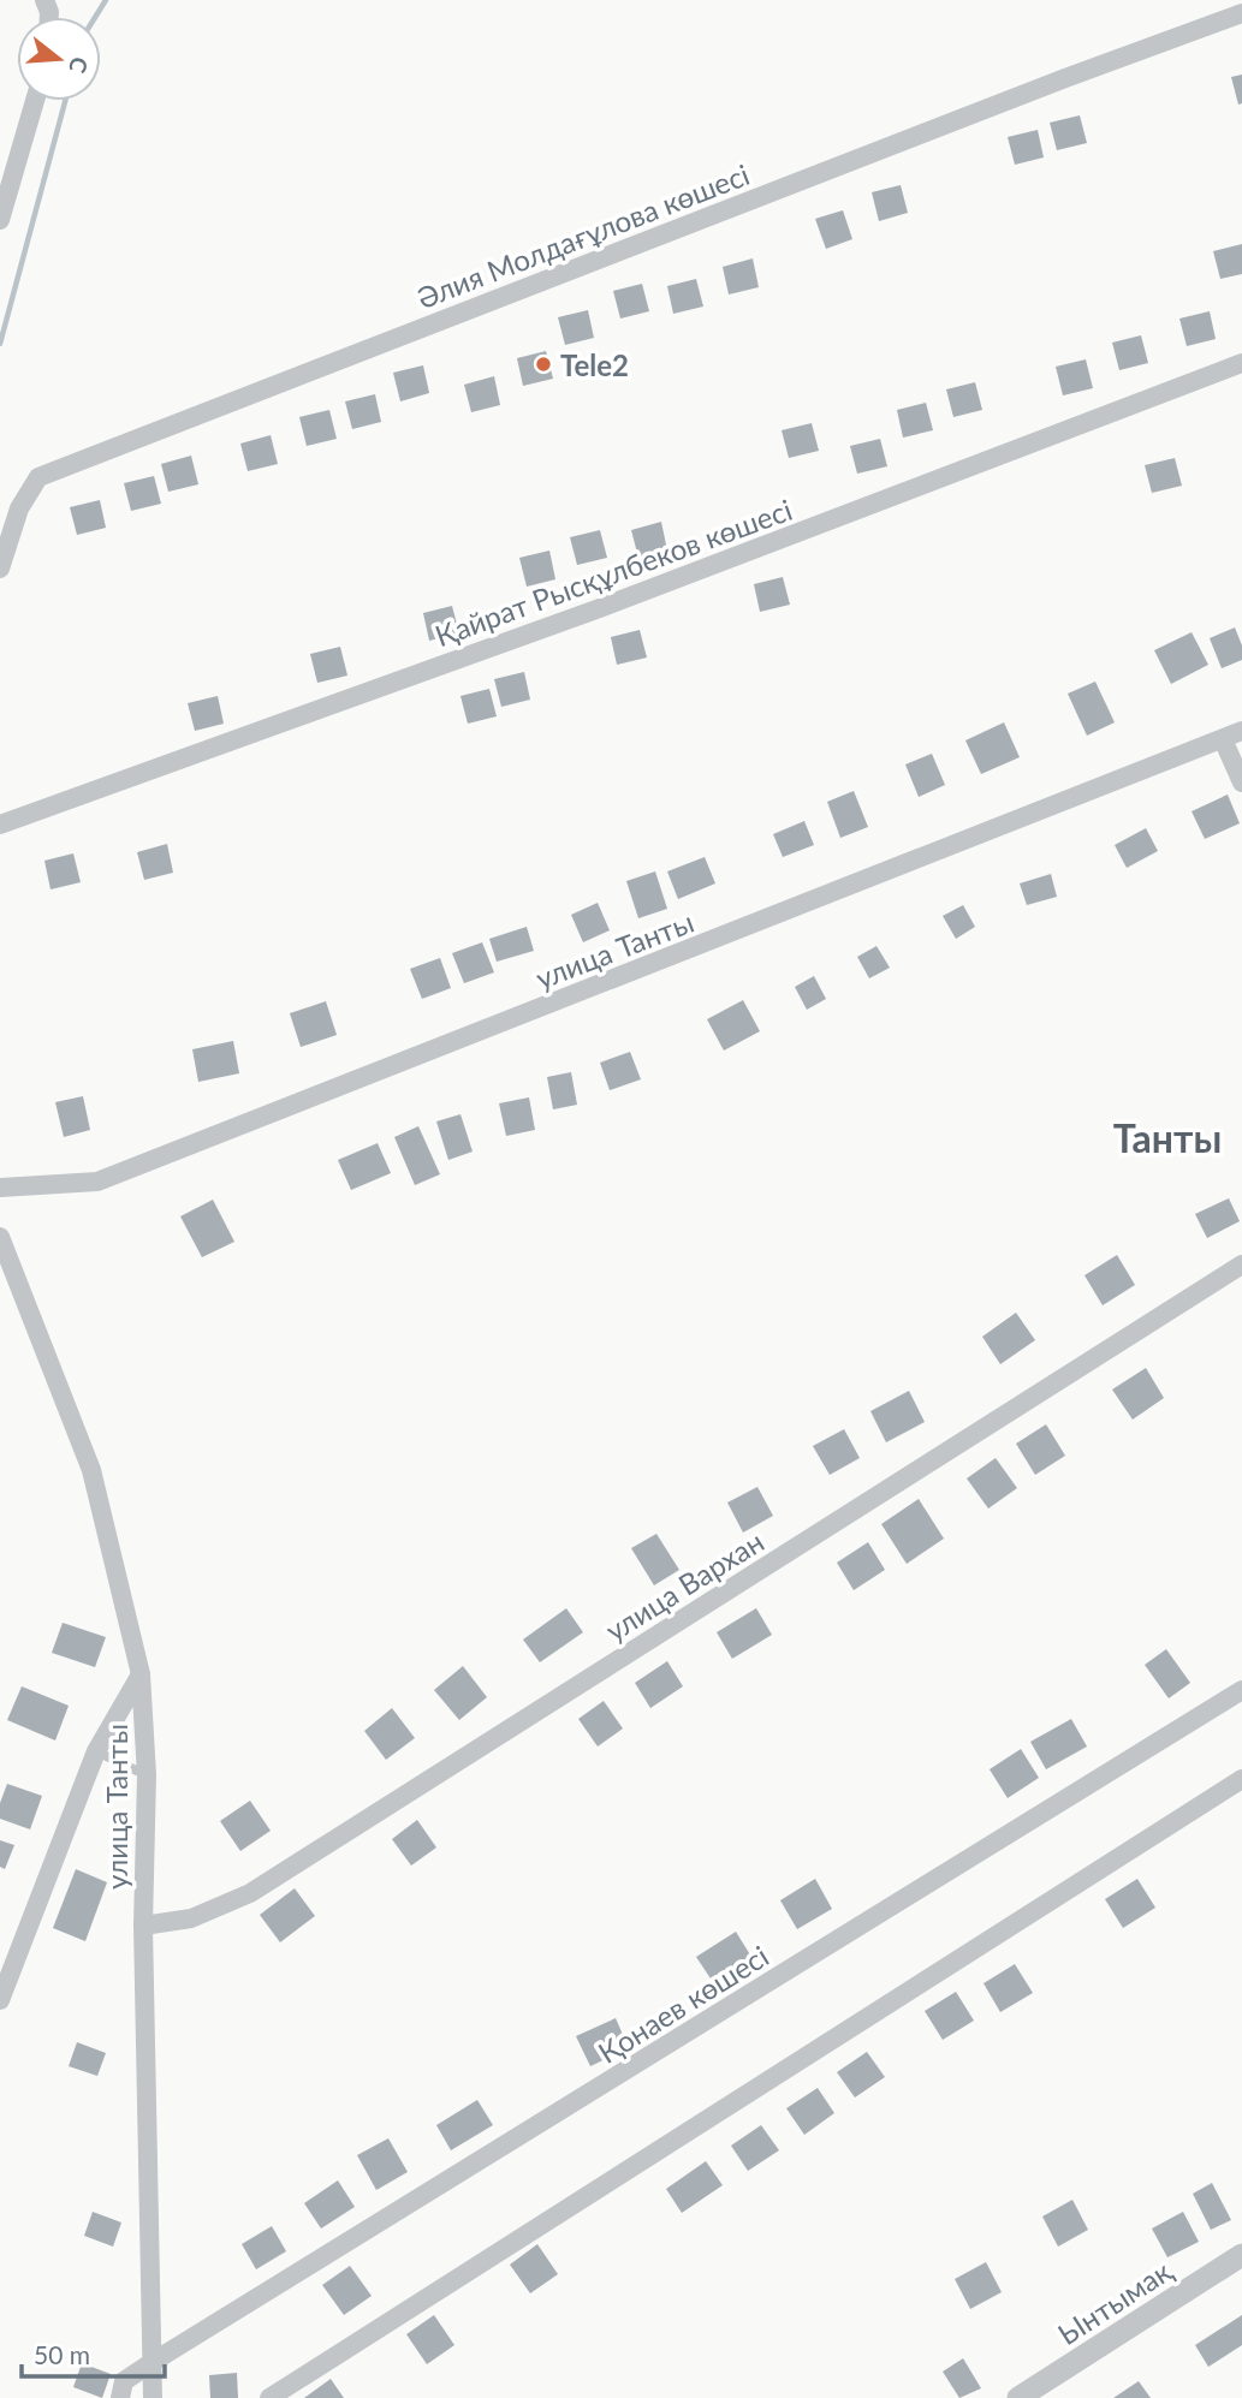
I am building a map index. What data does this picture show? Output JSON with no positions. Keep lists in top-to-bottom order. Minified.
{"streets":{"street":["Әлия Молдағұлова көшесі","Қайрат Рысқұлбеков көшесі","улица Танты","улица Вархан","Қонаев көшесі","Ынтымақ"]},"crossings":[["улица Танты","улица Вархан"],["улица Танты","Қонаев көшесі"]],"districts":["Танты"],"places":["Tele2"],"scale_bar":"50 m","north":"right"}
